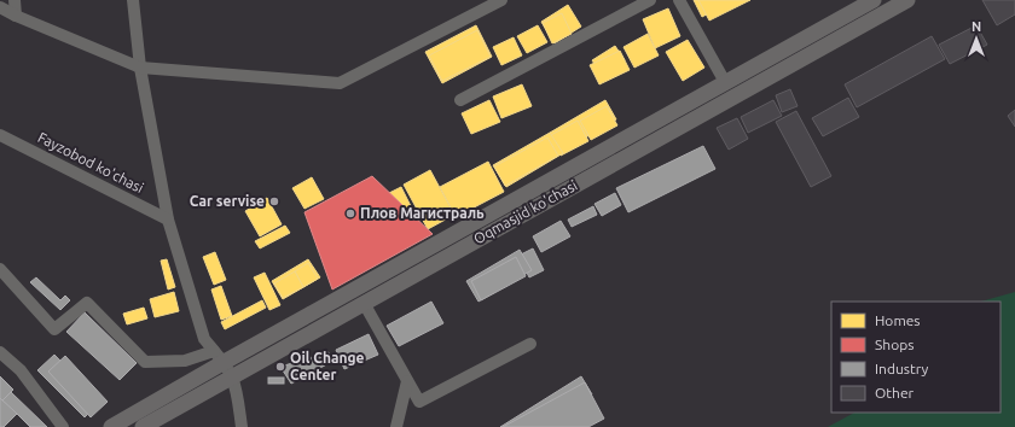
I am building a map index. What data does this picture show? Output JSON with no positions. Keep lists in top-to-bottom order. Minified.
{"streets":{"main road":["Oqmasjid ko'chasi"],"street":["Fayzobod ko'chasi"]},"crossings":[["Fayzobod ko'chasi","Oqmasjid ko'chasi"]],"places":["Car servise","Плов Магистраль","Oil Change Center"],"legend":["Homes","Shops","Industry","Other"],"north":"top"}
